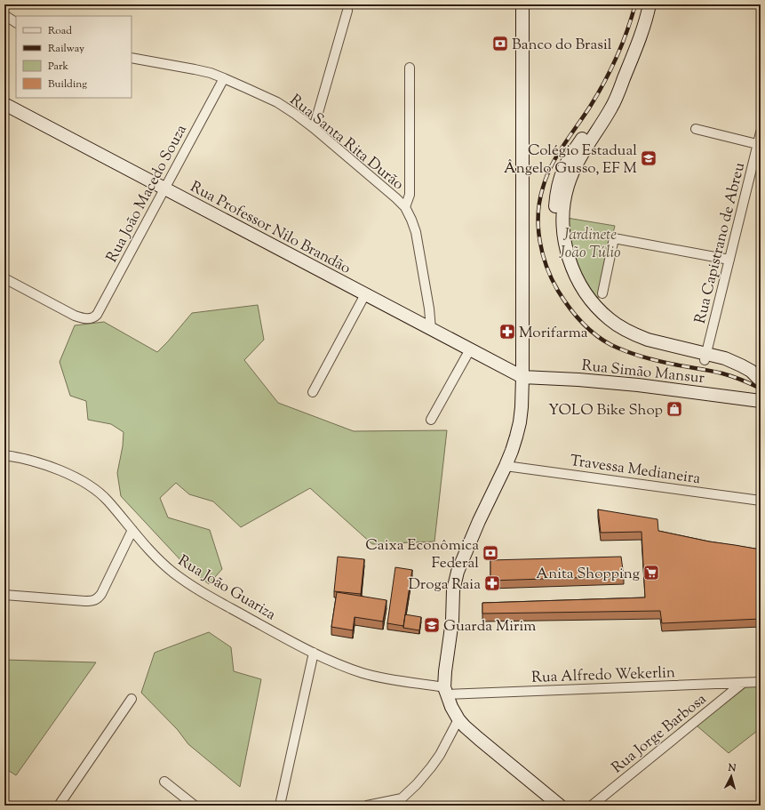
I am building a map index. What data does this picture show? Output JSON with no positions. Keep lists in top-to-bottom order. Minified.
{"streets":{"main road":["Rua Professor Nilo Brandão","Rua Simão Mansur"],"street":["Rua Santa Rita Durão","Rua João Macedo Souza","Rua Capistrano de Abreu","Travessa Medianeira","Rua João Guariza","Rua Alfredo Wekerlin","Rua Jorge Barbosa"]},"crossings":[["Rua Santa Rita Durão","Rua João Macedo Souza"],["Rua Santa Rita Durão","Rua Professor Nilo Brandão"],["Rua João Macedo Souza","Rua Professor Nilo Brandão"],["Rua Professor Nilo Brandão","Rua Simão Mansur"],["Rua João Guariza","Rua Alfredo Wekerlin"],["Rua Alfredo Wekerlin","Rua Jorge Barbosa"]],"parks":["Jardinete João Túlio"],"places":{"bank":["Banco do Brasil","Caixa Econômica Federal"],"school or university":["Colégio Estadual Ângelo Gusso, EF M","Guarda Mirim"],"pharmacy":["Morifarma","Droga Raia"],"shop":["YOLO Bike Shop"],"supermarket":["Anita Shopping"]},"legend":["Road","Railway","Park","Building"],"north":"top"}
